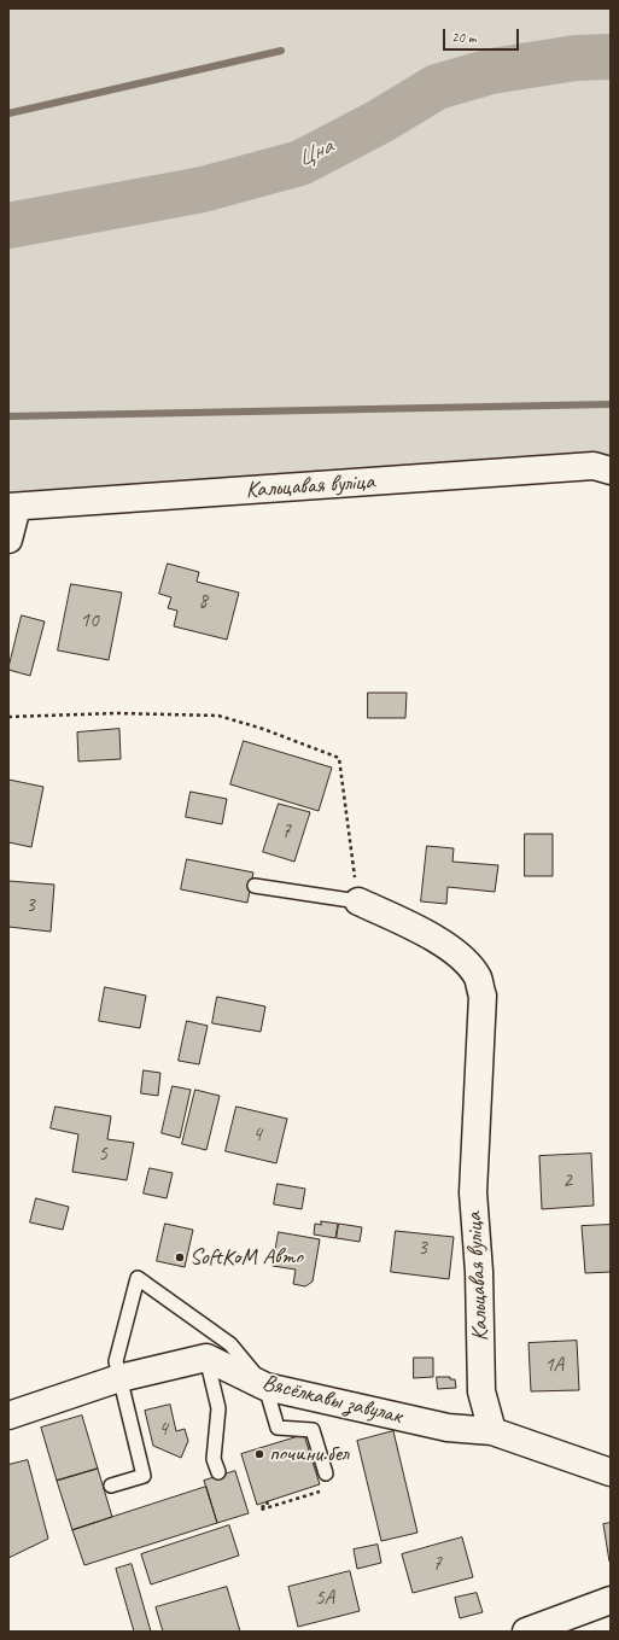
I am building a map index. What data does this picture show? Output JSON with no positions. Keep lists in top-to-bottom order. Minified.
{"streets":{"street":["Кальцавая вуліца","Вясёлкавы завулак"]},"crossings":[["Кальцавая вуліца","Вясёлкавы завулак"]],"water":["Цна"],"places":["SoftKoM Авто","почини.бел"],"house_numbers":["8","10","7","3","4","5","2","3","1А","4","7","5А"],"scale_bar":"20 m"}
